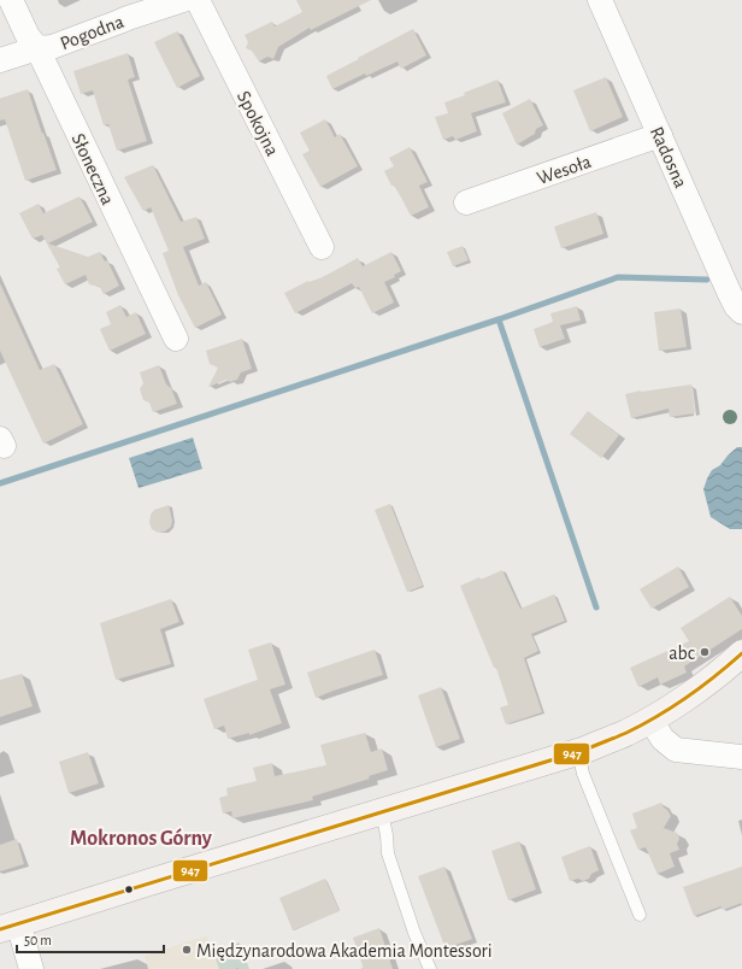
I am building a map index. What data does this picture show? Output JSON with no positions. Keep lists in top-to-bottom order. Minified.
{"streets":{"street":["Pogodna","Spokojna","Radosna","Słoneczna","Wesoła"]},"crossings":[["Pogodna","Słoneczna"],["Radosna","Wesoła"]],"districts":["Mokronos Górny"],"places":["abc","Międzynarodowa Akademia Montessori"],"lines":["transit line 947"],"scale_bar":"50 m"}
